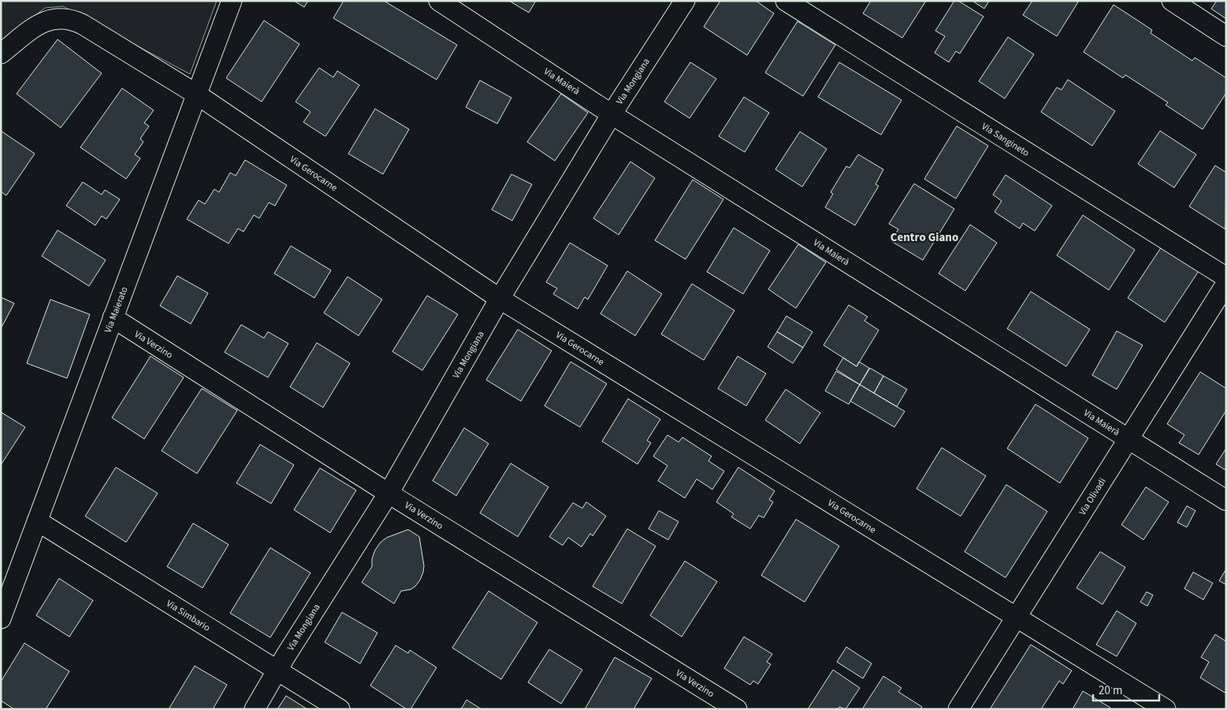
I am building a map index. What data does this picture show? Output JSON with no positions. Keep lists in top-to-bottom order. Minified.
{"streets":{"street":["Via Maierà","Via Mongiana","Via Sangineto","Via Gerocarne","Via Maierato","Via Verzino","Via Olivadi","Via Simbario"]},"crossings":[["Via Maierà","Via Mongiana"],["Via Maierà","Via Olivadi"],["Via Mongiana","Via Gerocarne"],["Via Mongiana","Via Verzino"],["Via Mongiana","Via Simbario"],["Via Gerocarne","Via Maierato"],["Via Gerocarne","Via Olivadi"],["Via Maierato","Via Verzino"],["Via Maierato","Via Simbario"]],"districts":["Centro Giano"],"scale_bar":"20 m"}
